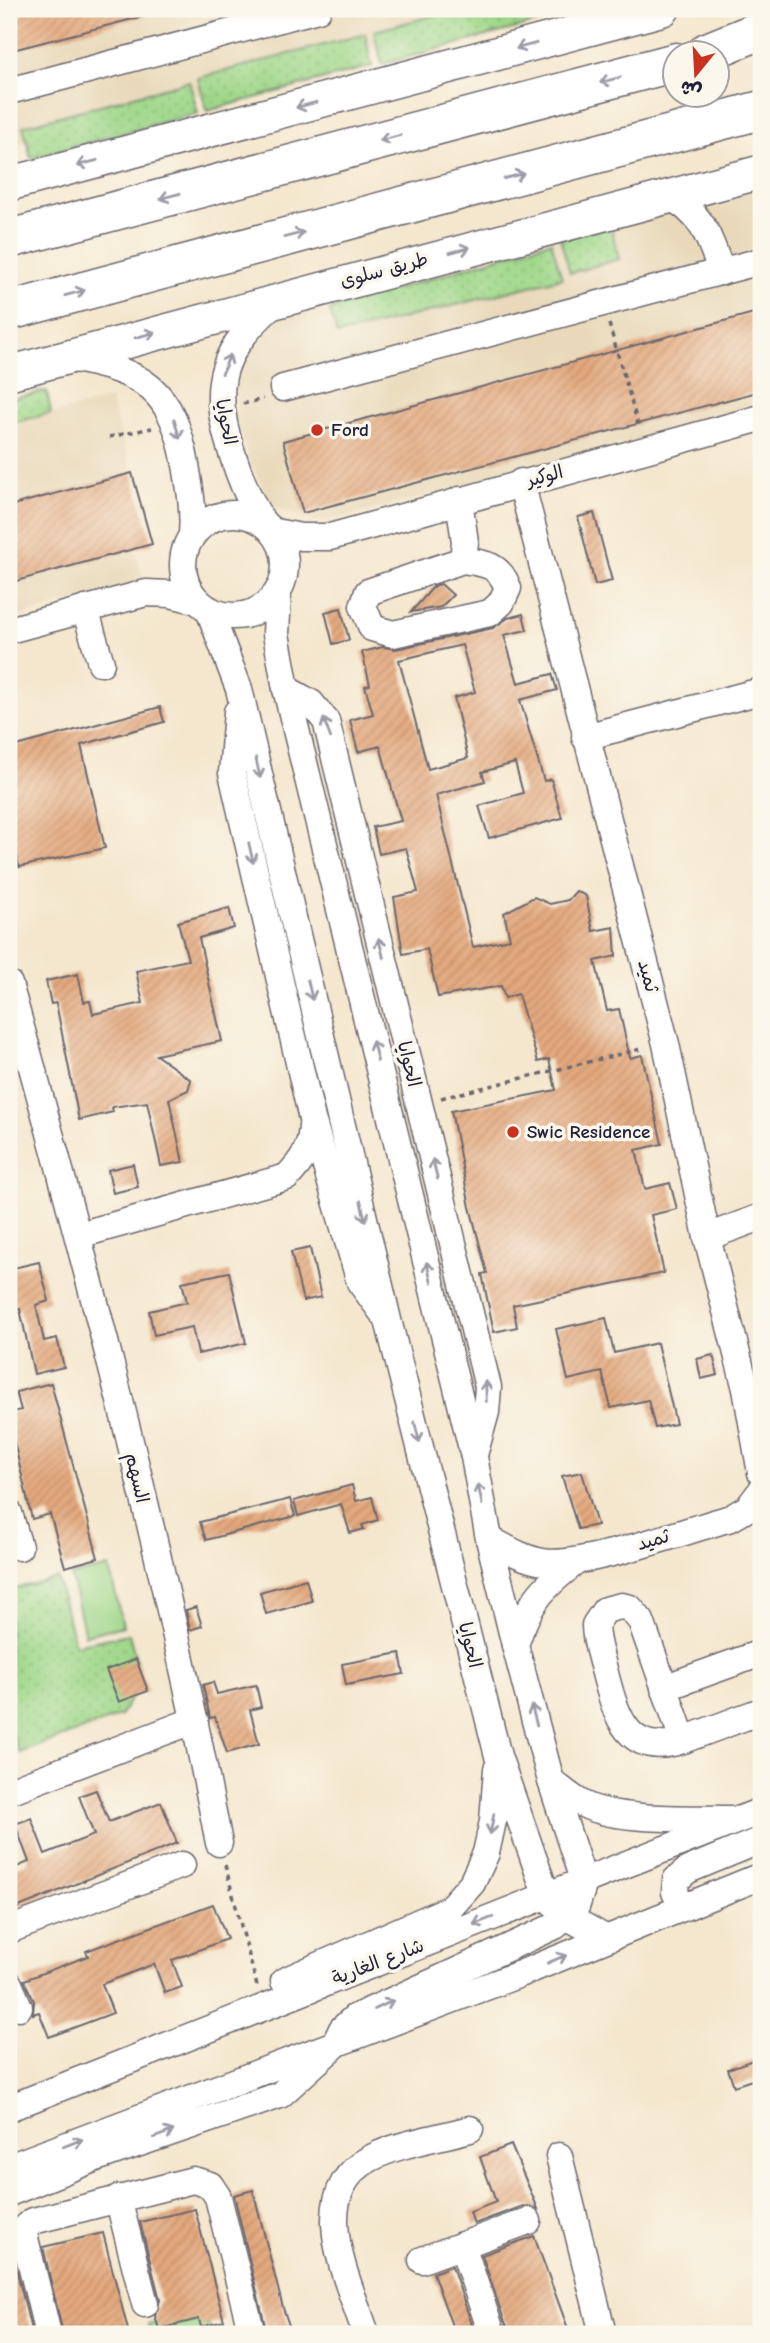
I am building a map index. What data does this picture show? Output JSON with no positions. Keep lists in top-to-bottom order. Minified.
{"streets":{"main road":["طريق سلوى"],"street":["الحوايا","الوكير","ثميد","السهم","شارع الغارية"]},"crossings":[["طريق سلوى","الحوايا"],["الحوايا","الوكير"],["الحوايا","ثميد"],["الحوايا","شارع الغارية"],["الوكير","ثميد"]],"places":["Ford","Swic Residence"],"north":"bottom"}
